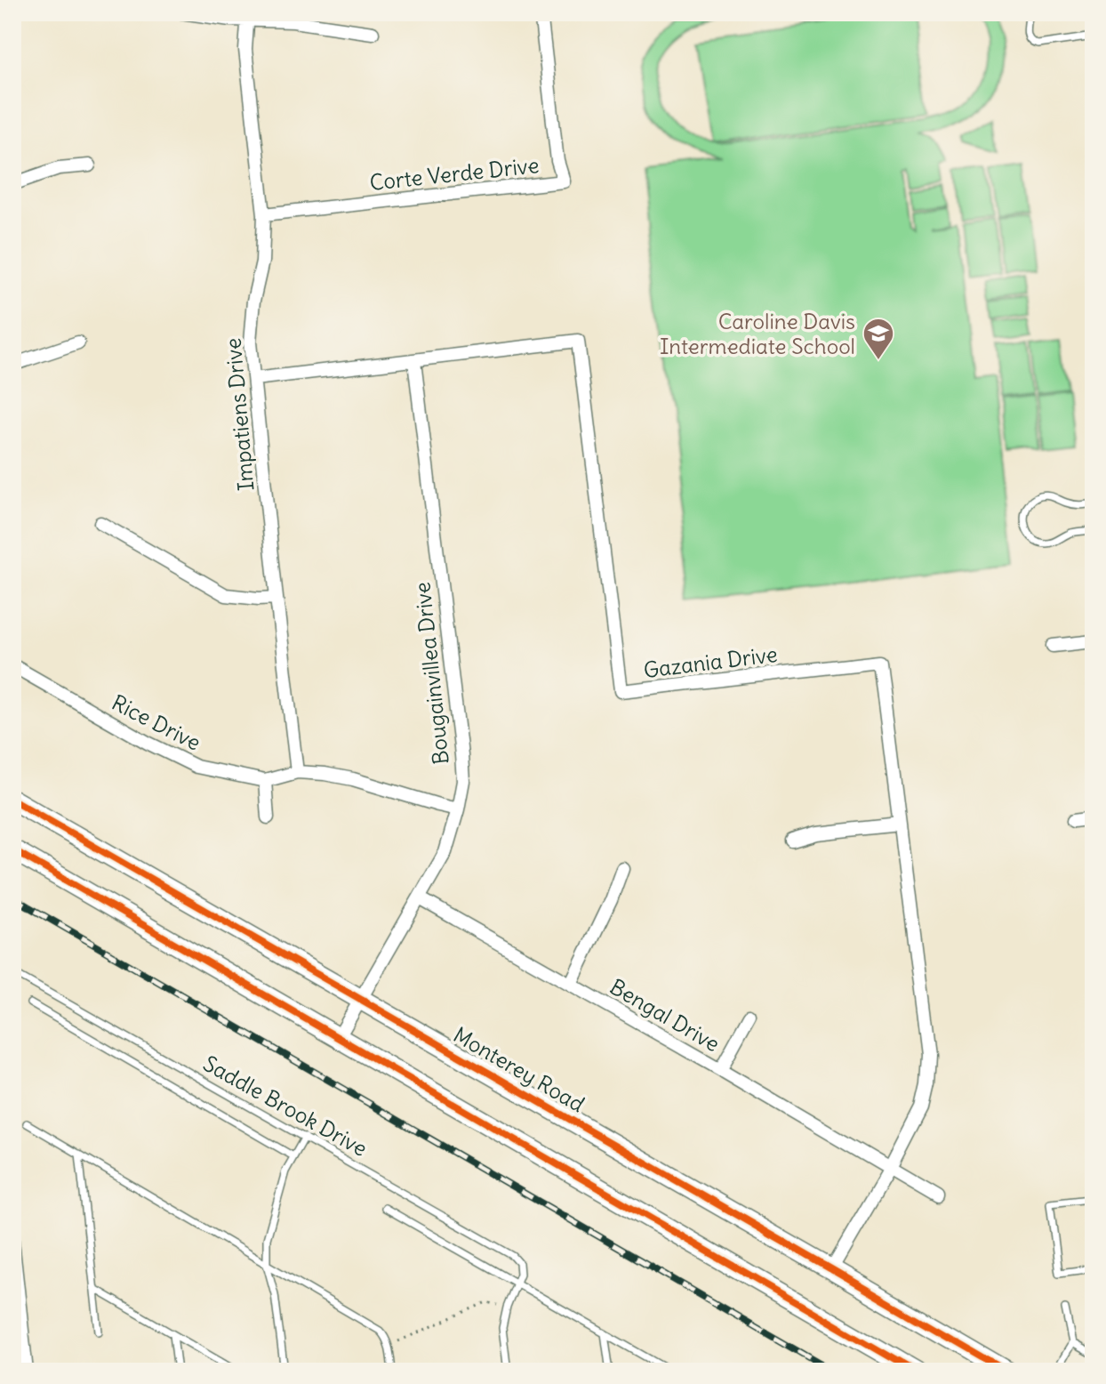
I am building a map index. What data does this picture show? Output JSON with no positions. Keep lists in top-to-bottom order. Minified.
{"streets":{"main road":["Monterey Road"],"street":["Corte Verde Drive","Impatiens Drive","Gazania Drive","Bougainvillea Drive","Rice Drive","Bengal Drive"],"lane":["Saddle Brook Drive"]},"crossings":[["Corte Verde Drive","Impatiens Drive"],["Impatiens Drive","Gazania Drive"],["Impatiens Drive","Rice Drive"],["Gazania Drive","Bougainvillea Drive"],["Gazania Drive","Bengal Drive"],["Gazania Drive","Monterey Road"],["Bougainvillea Drive","Rice Drive"],["Bougainvillea Drive","Bengal Drive"],["Bougainvillea Drive","Monterey Road"]],"places":{"school or university":["Caroline Davis Intermediate School"]}}
